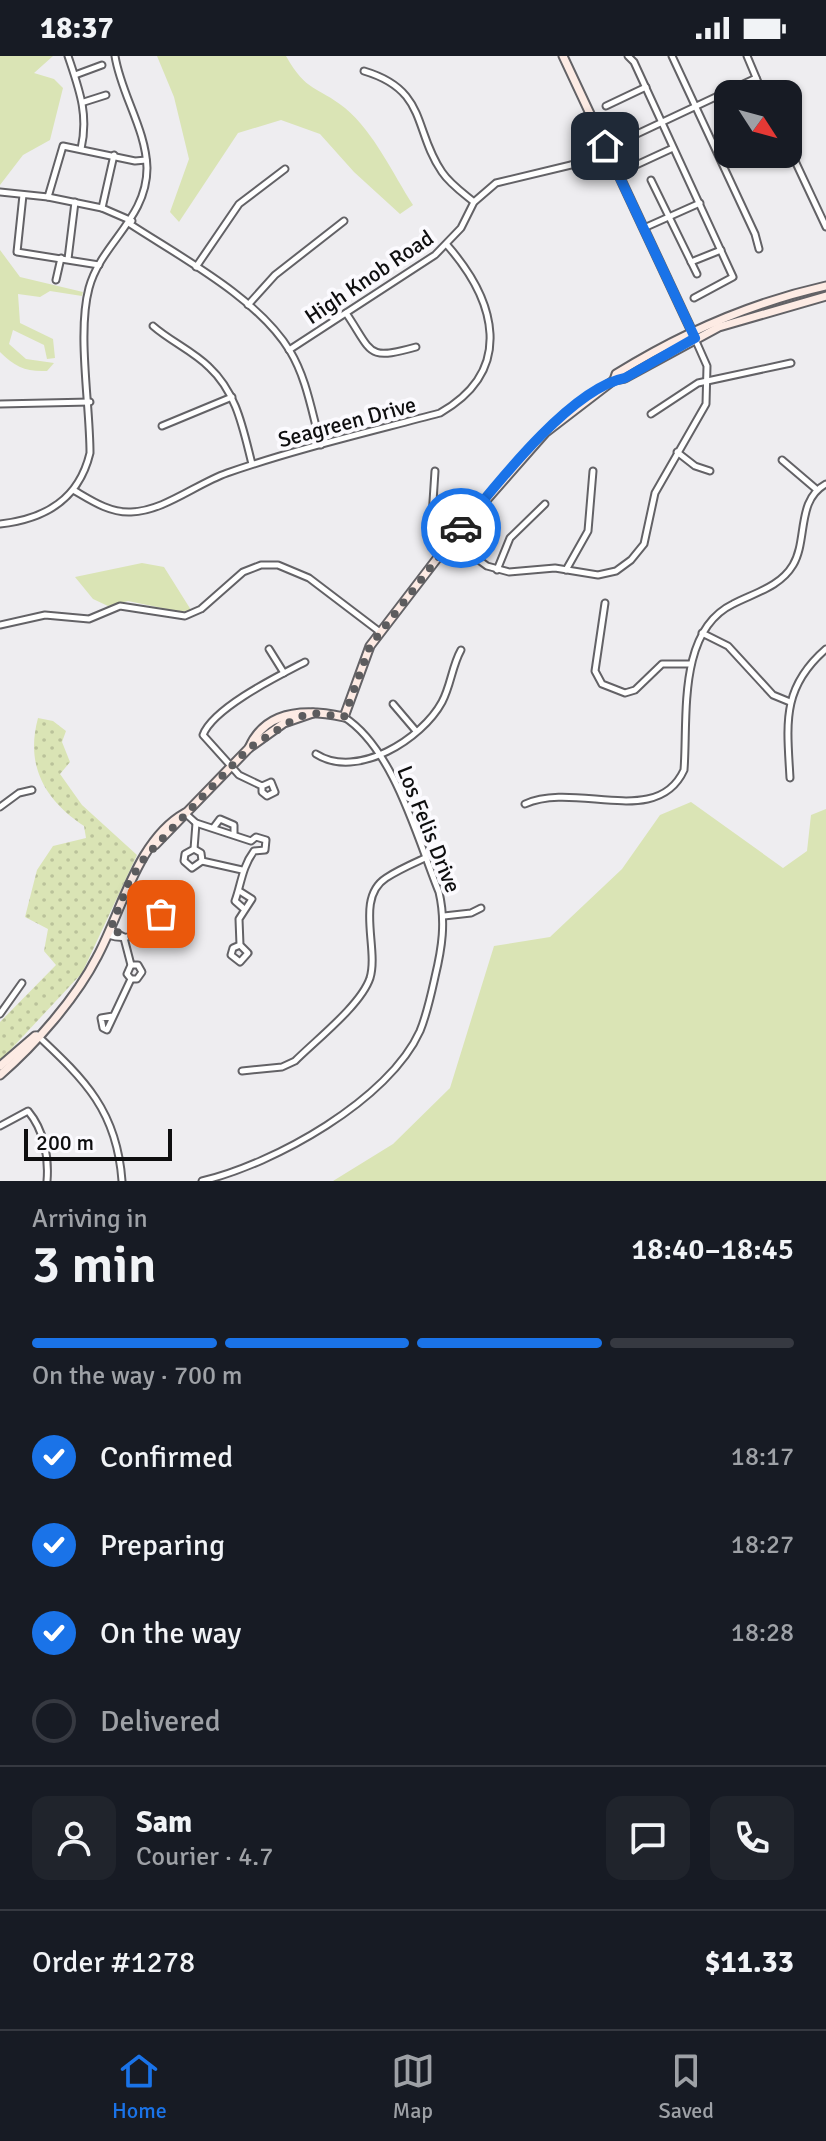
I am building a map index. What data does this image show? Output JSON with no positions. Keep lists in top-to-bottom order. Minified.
{"streets":{"street":["High Knob Road","Seagreen Drive","Los Felis Drive"]},"crossings":[["High Knob Road","Seagreen Drive"]],"scale_bar":"200 m","north":"bottom right","page":{"status":"18:37","scale":"200 m","heading":["3 min","Arriving in","18:40–18:45"],"panel":["Sam","Courier · 4.7","Order #1278","$11.33"],"bar":"On the way · 700 m","list":[["Confirmed","18:17"],["Preparing","18:27"],["On the way","18:28"],"Delivered"],"tabs":["Home","Map","Saved"]}}
